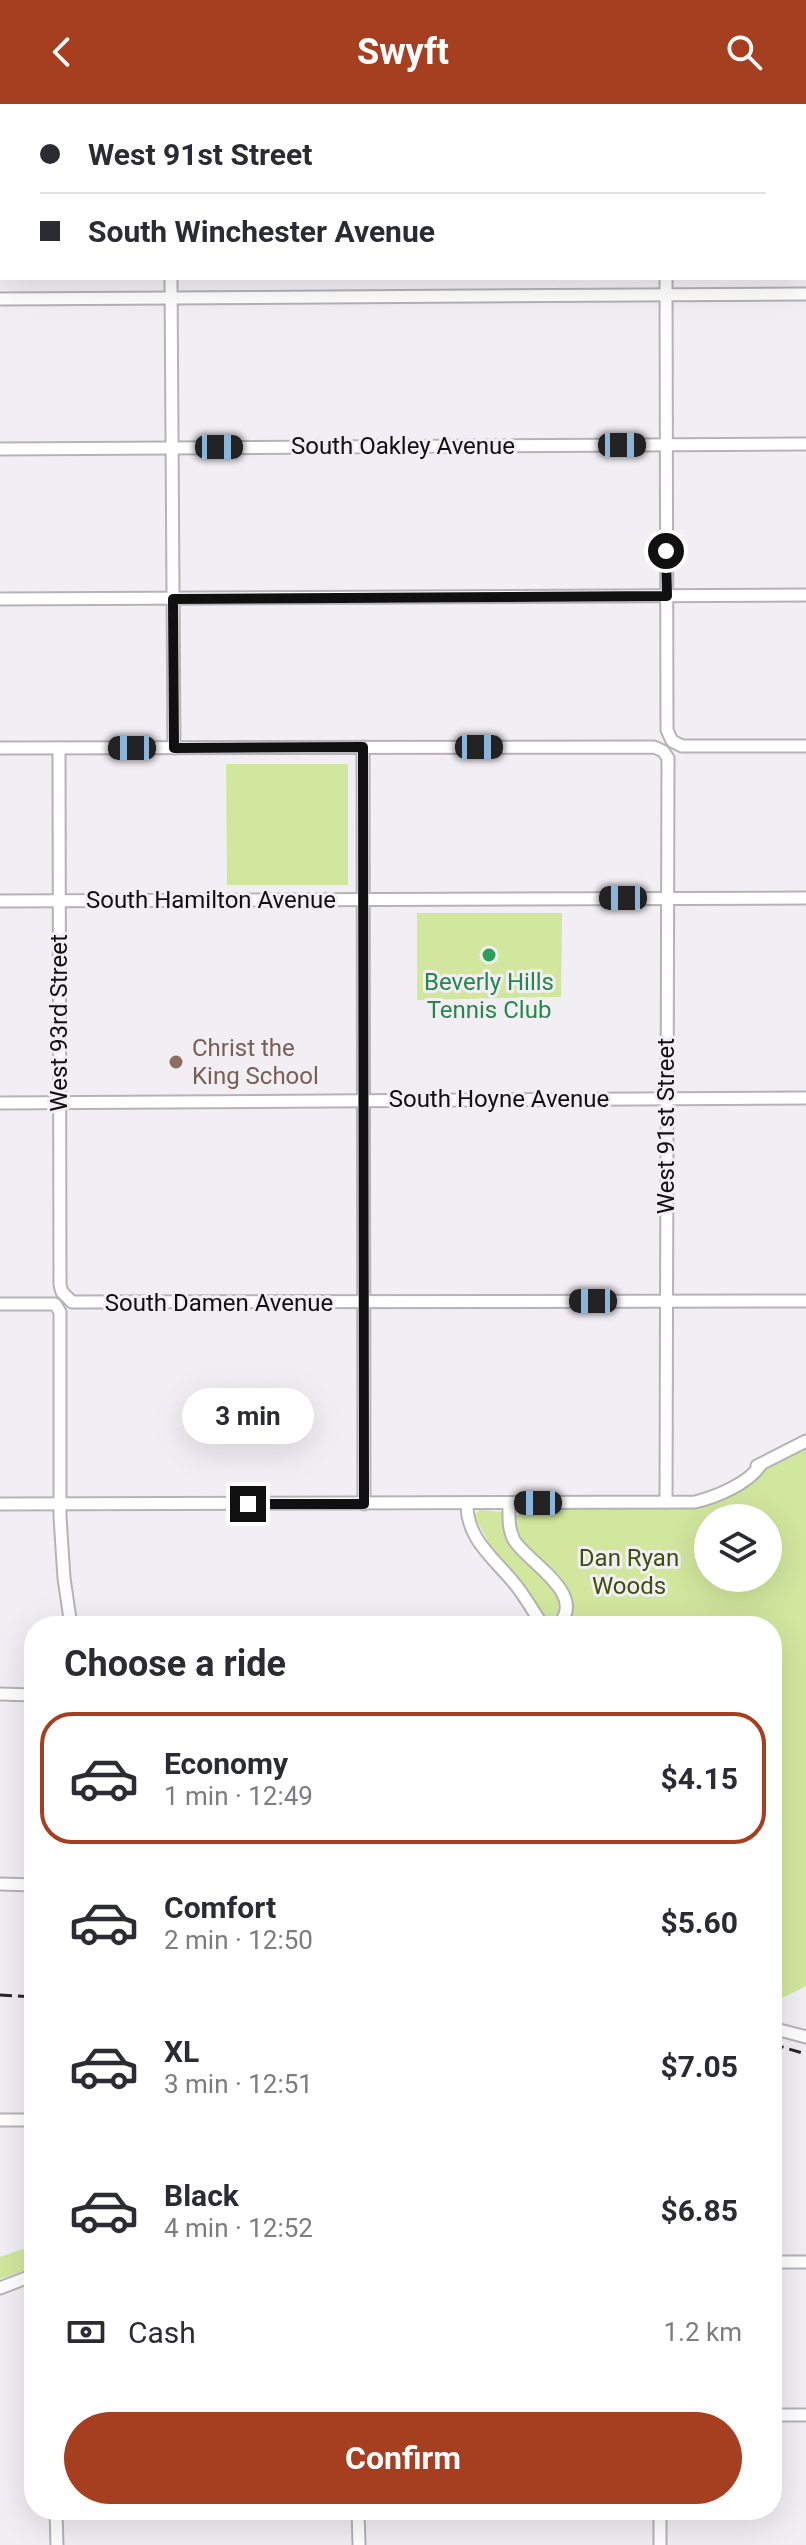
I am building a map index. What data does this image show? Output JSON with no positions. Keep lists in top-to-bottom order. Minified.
{"streets":{"street":["South Oakley Avenue","South Hamilton Avenue","West 93rd Street","South Hoyne Avenue","West 91st Street","South Damen Avenue"]},"crossings":[["South Hamilton Avenue","West 93rd Street"],["South Hamilton Avenue","West 91st Street"],["West 93rd Street","South Hoyne Avenue"],["West 93rd Street","South Damen Avenue"],["South Hoyne Avenue","West 91st Street"],["West 91st Street","South Damen Avenue"]],"parks":["Dan Ryan Woods"],"places":["Beverly Hills Tennis Club","Christ the King School"],"page":{"header":"Swyft","banner":["West 91st Street","South Winchester Avenue"],"bubble":"3 min","heading":"Choose a ride","list":[{"name":"Economy","note":"1 min · 12:49","value":"$4.15"},{"name":"Comfort","note":"2 min · 12:50","value":"$5.60"},{"name":"XL","note":"3 min · 12:51","value":"$7.05"},{"name":"Black","note":"4 min · 12:52","value":"$6.85"}],"pay":["Cash","1.2 km"],"buttons":"Confirm"}}
